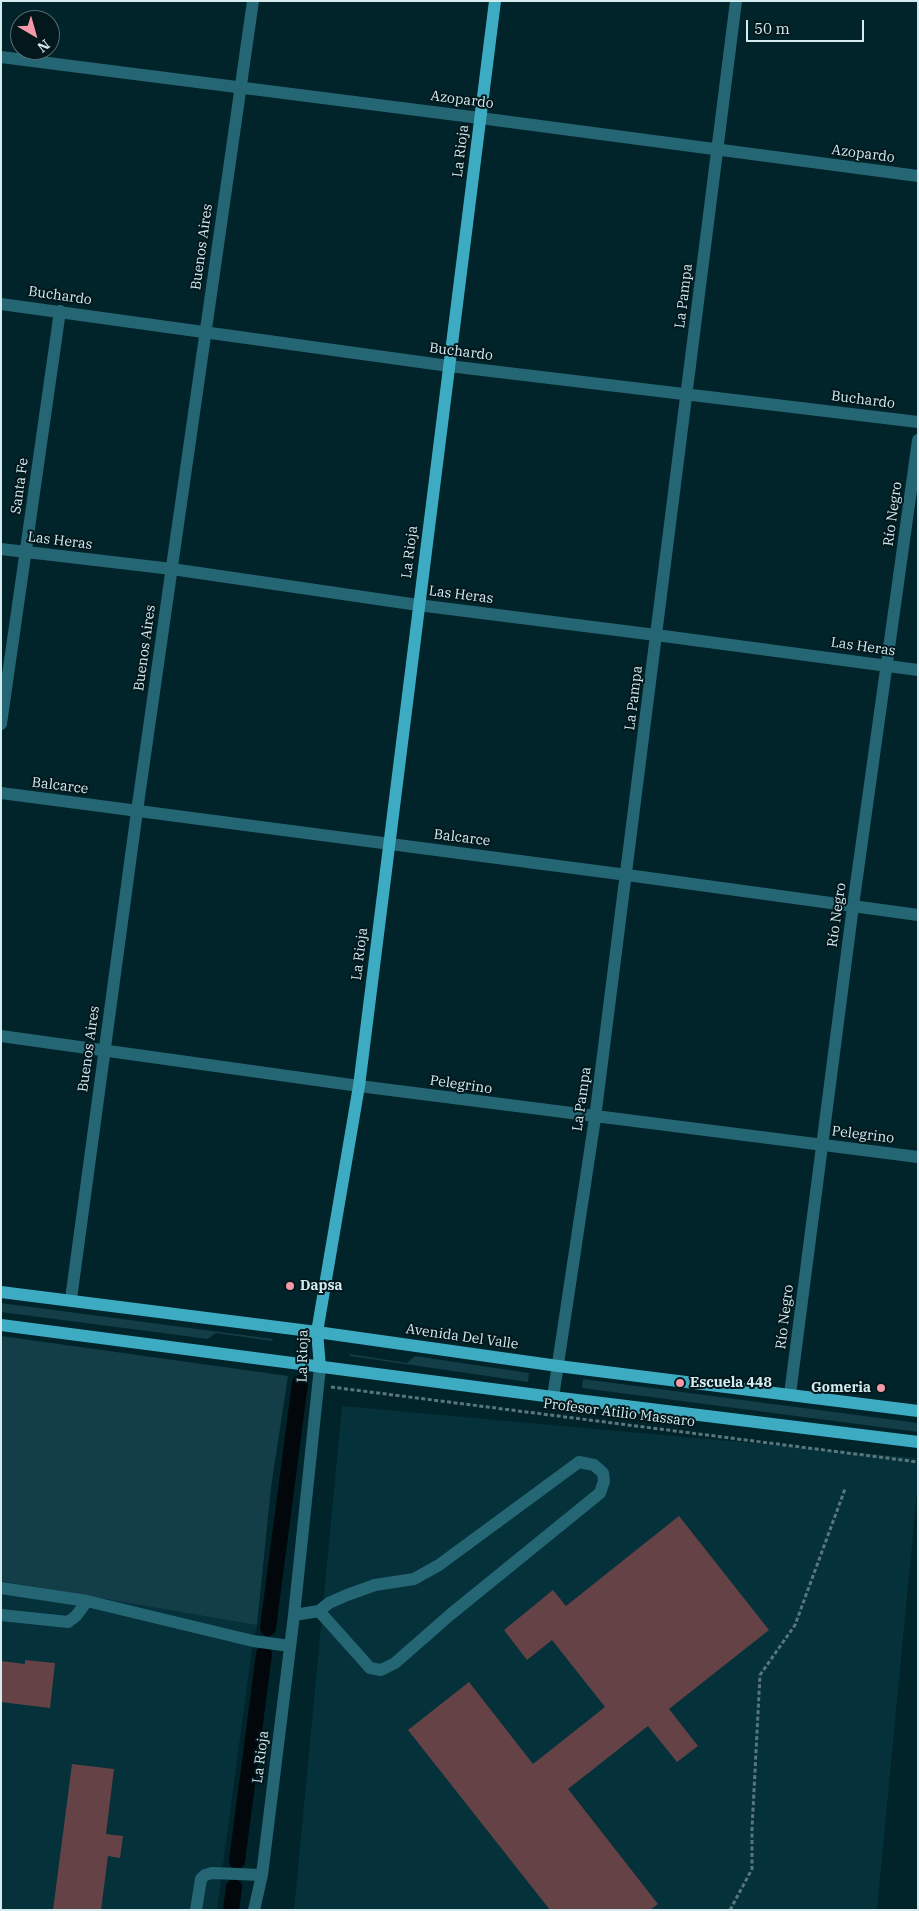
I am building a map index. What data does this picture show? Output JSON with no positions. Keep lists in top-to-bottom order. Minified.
{"streets":{"main road":["La Rioja","Avenida Del Valle"],"street":["Azopardo","Buenos Aires","Buchardo","La Pampa","Santa Fe","Río Negro","Las Heras","Balcarce","Pelegrino"],"path":["Profesor Atilio Massaro"]},"crossings":[["Azopardo","La Rioja"],["Azopardo","Buenos Aires"],["Azopardo","La Pampa"],["La Rioja","Buchardo"],["La Rioja","Las Heras"],["La Rioja","Balcarce"],["La Rioja","Pelegrino"],["La Rioja","Avenida Del Valle"],["La Rioja","Profesor Atilio Massaro"],["Buenos Aires","Buchardo"],["Buenos Aires","Las Heras"],["Buenos Aires","Balcarce"],["Buenos Aires","Pelegrino"],["Buenos Aires","Avenida Del Valle"],["Buchardo","La Pampa"],["Buchardo","Santa Fe"],["La Pampa","Las Heras"],["La Pampa","Balcarce"],["La Pampa","Pelegrino"],["La Pampa","Avenida Del Valle"],["Santa Fe","Las Heras"],["Río Negro","Las Heras"],["Río Negro","Balcarce"],["Río Negro","Pelegrino"],["Río Negro","Avenida Del Valle"]],"places":["Dapsa","Escuela 448","Gomeria"],"scale_bar":"50 m","north":"bottom right"}
